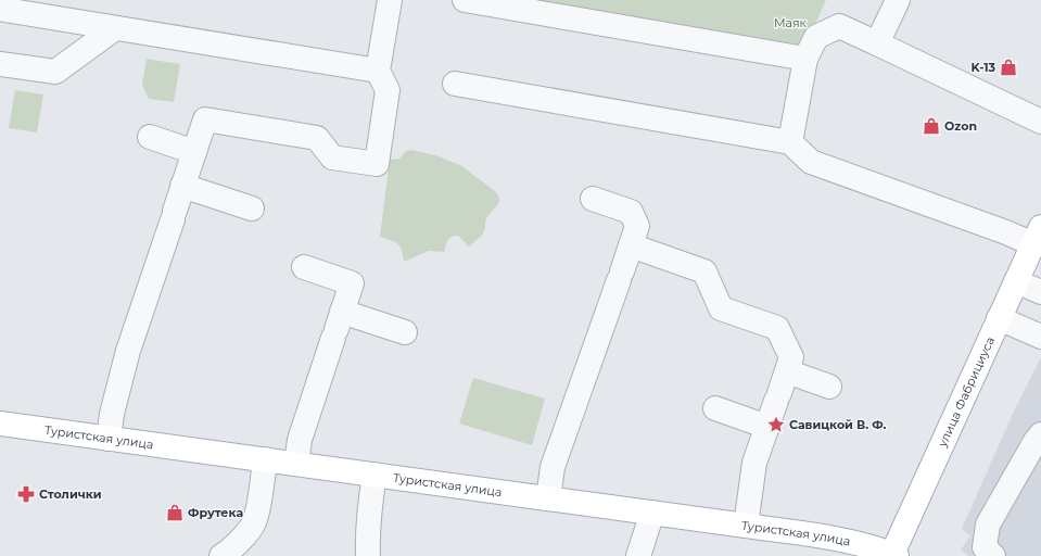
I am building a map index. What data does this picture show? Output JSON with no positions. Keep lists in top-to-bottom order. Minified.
{"streets":{"main road":["улица Фабрициуса","Туристская улица"]},"crossings":[["улица Фабрициуса","Туристская улица"]],"parks":["Маяк"],"places":{"shop":["K-13","Ozon","Фрутека"],"place":["Савицкой В. Ф."],"pharmacy":["Столички"]}}
